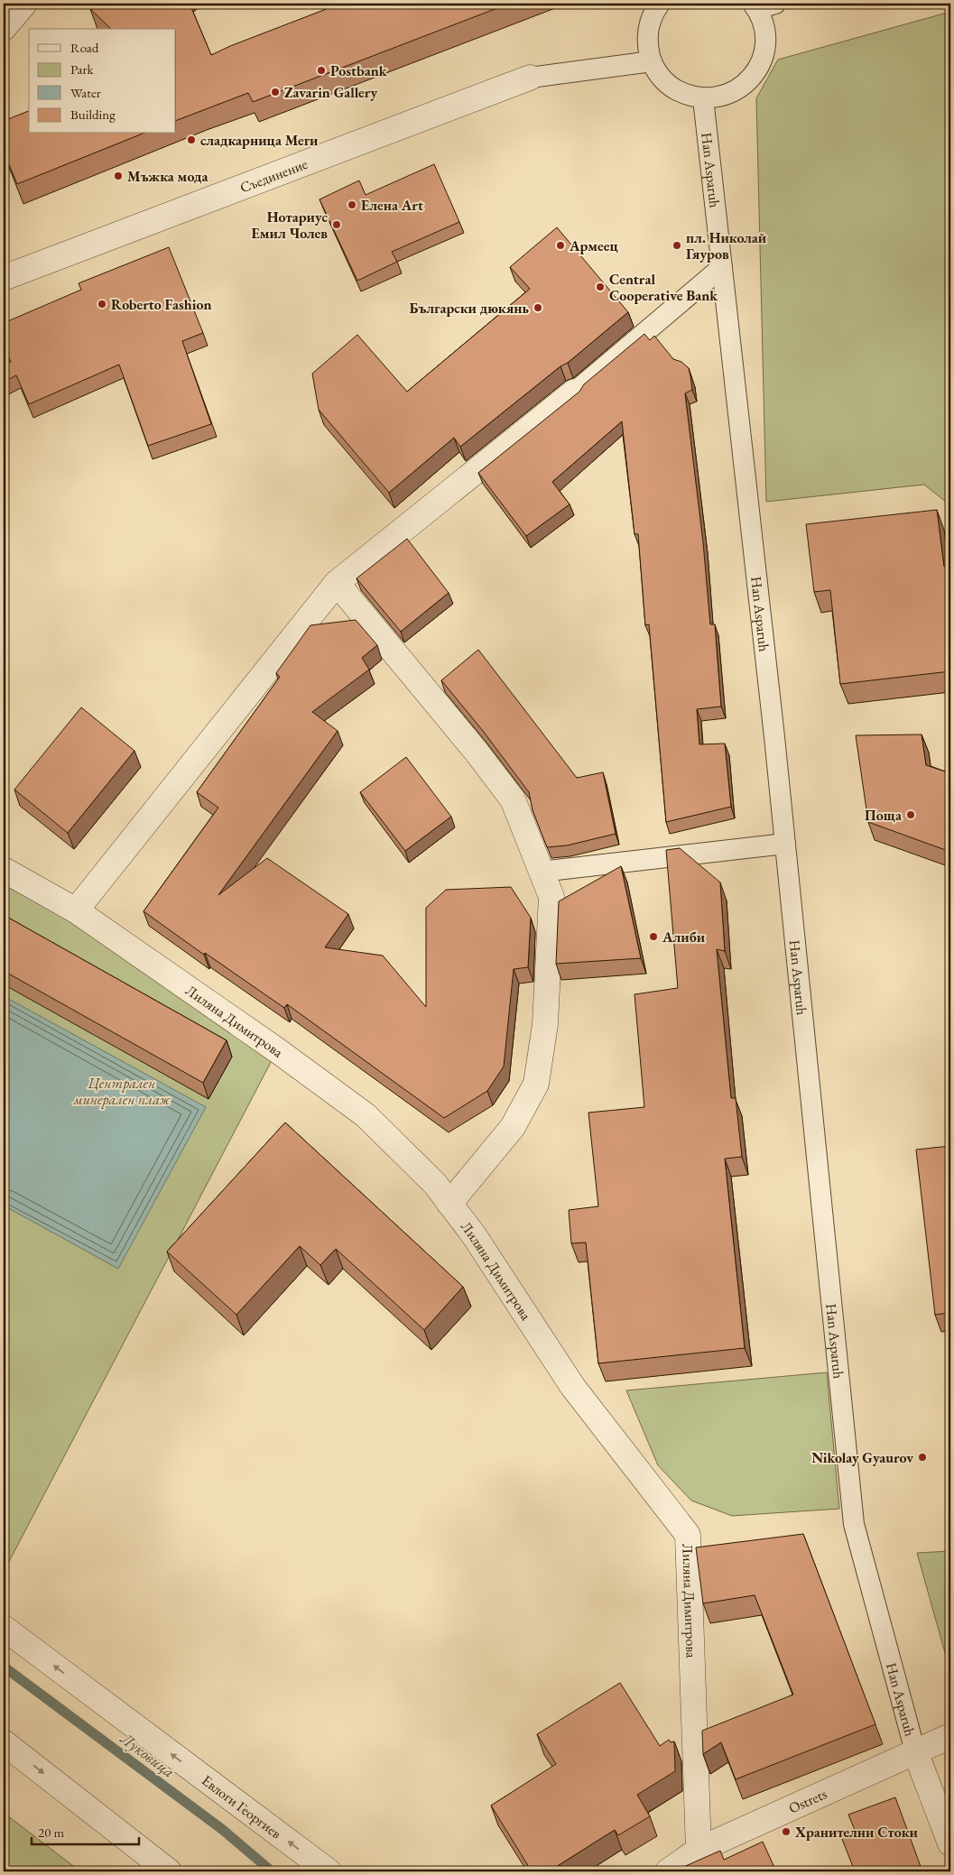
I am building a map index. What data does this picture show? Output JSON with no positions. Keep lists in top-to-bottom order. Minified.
{"streets":{"street":["Han Asparuh","Съединение","Лиляна Димитрова","Ostrets","Евлоги Георгиев"]},"crossings":[["Han Asparuh","Ostrets"],["Лиляна Димитрова","Ostrets"]],"water":["Луковица"],"parks":["Централен минерален плаж"],"places":["Postbank","Zavarin Gallery","сладкарница Меги","Мъжка мода","Елена Art","Нотариус Емил Чолев","Армеец","пл. Николай Гяуров","Central Cooperative Bank","Roberto Fashion","Български дюкянь","Поща","Алиби","Nikolay Gyaurov","Хранителни Стоки"],"legend":["Road","Park","Water","Building"],"scale_bar":"20 m"}
